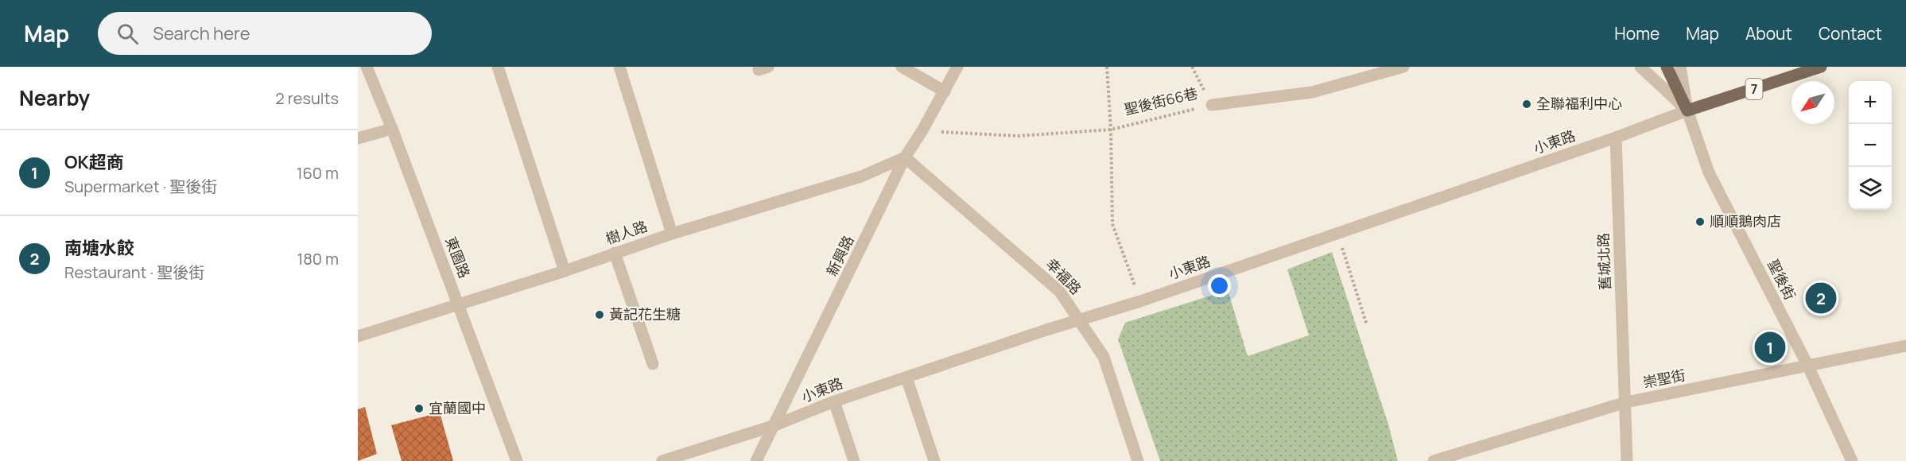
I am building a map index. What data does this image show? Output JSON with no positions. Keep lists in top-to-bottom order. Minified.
{"streets":{"main road":["7"],"street":["聖後街66巷","小東路","樹人路","新興路","東園路","舊城北路","幸福路","聖後街","崇聖街"]},"crossings":[["7","聖後街"],["聖後街66巷","新興路"],["小東路","新興路"],["小東路","舊城北路"],["小東路","幸福路"],["樹人路","新興路"],["樹人路","東園路"],["樹人路","幸福路"],["新興路","幸福路"],["舊城北路","崇聖街"],["聖後街","崇聖街"]],"places":["全聯福利中心","順順鵝肉店","黃記花生糖","宜蘭國中"],"north":"bottom left","page":{"header":"Map","search":"Search here","nav":["Home","Map","About","Contact"],"heading":["Nearby","2 results"],"map_buttons":["+","−"],"list":[{"mark":"1","name":"OK超商","note":"Supermarket · 聖後街","value":"160 m"},{"mark":"2","name":"南塘水餃","note":"Restaurant · 聖後街","value":"180 m"}],"pins":["2","1"]}}
